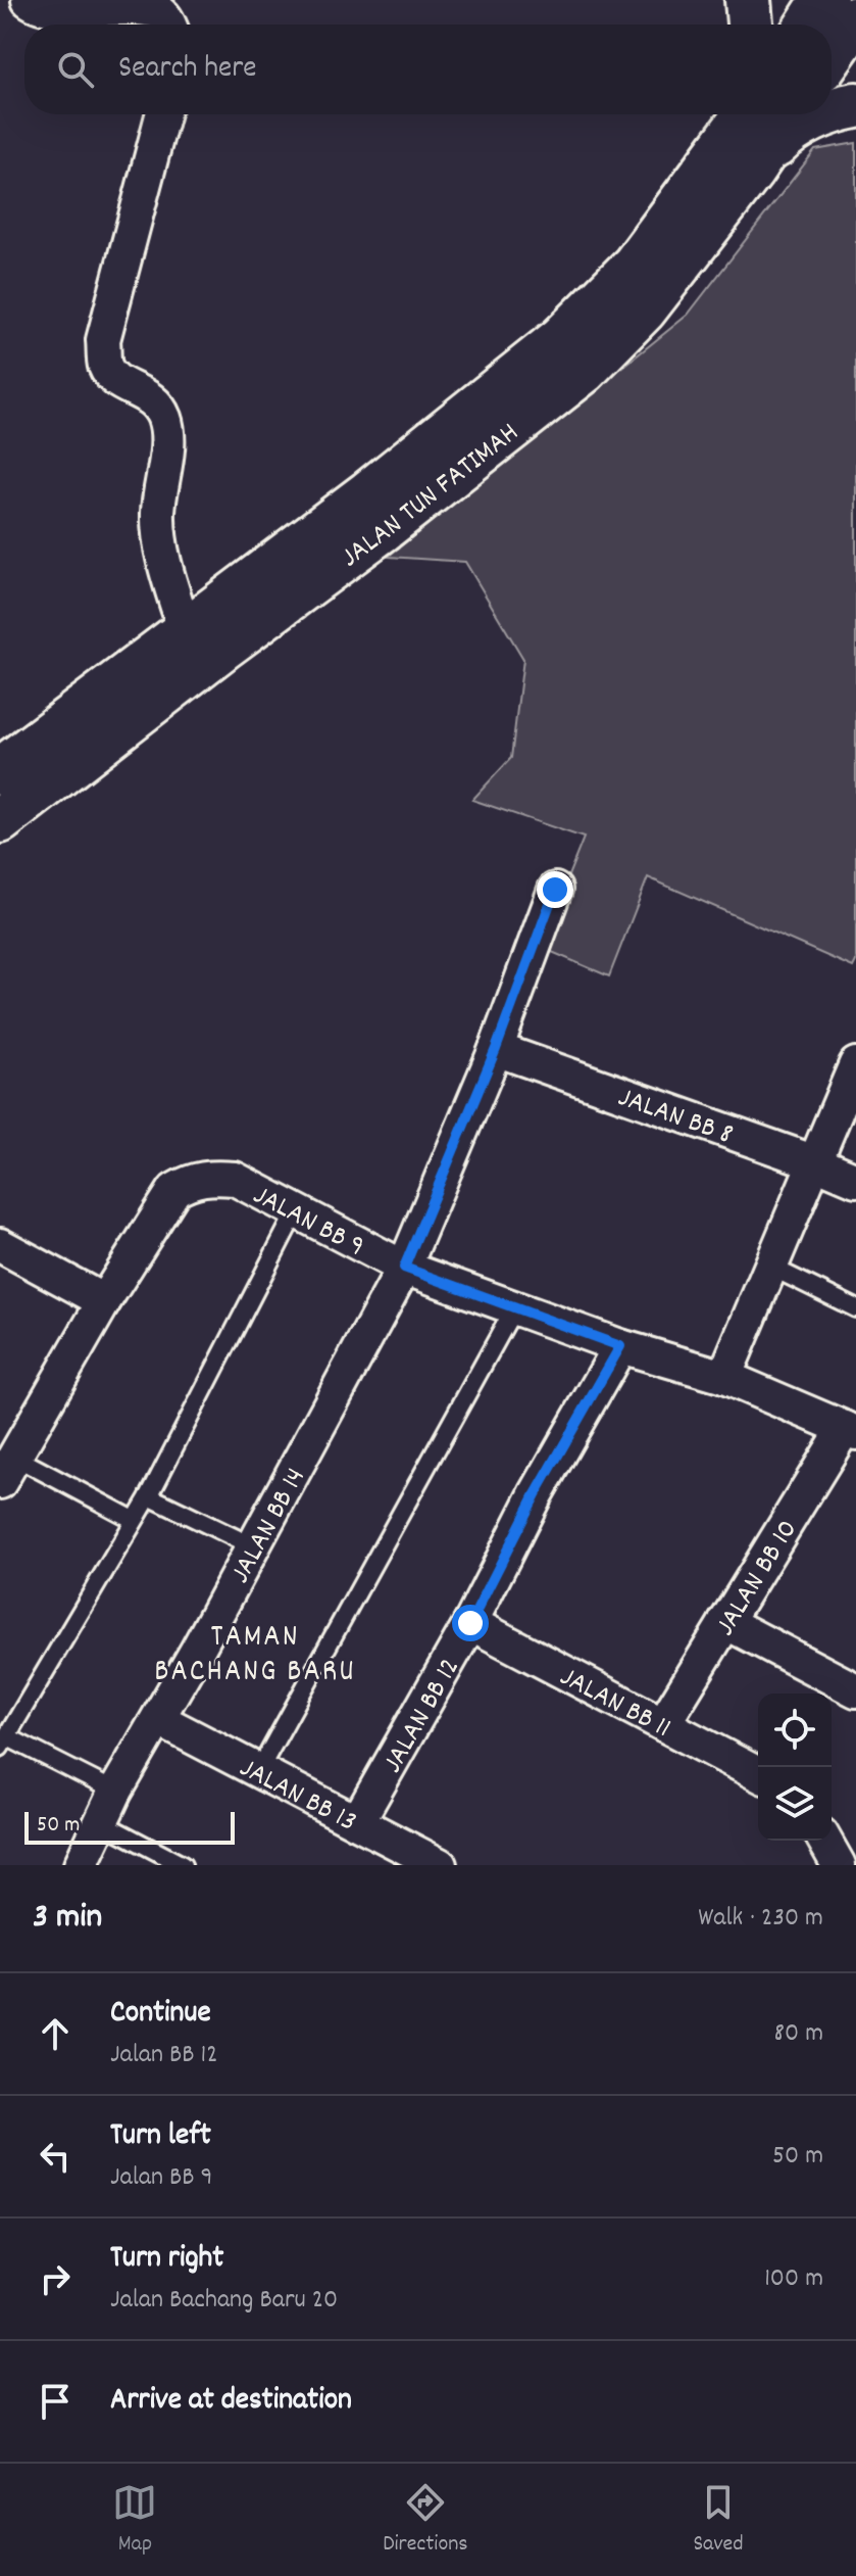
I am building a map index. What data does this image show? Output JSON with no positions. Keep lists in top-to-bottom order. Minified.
{"streets":{"main road":["JALAN TUN FATIMAH"],"street":["JALAN BB 8","JALAN BB 9","JALAN BB 14","JALAN BB 10","JALAN BB 11","JALAN BB 12","JALAN BB 13"]},"crossings":[["JALAN BB 8","JALAN BB 14"],["JALAN BB 9","JALAN BB 14"],["JALAN BB 9","JALAN BB 10"],["JALAN BB 9","JALAN BB 12"],["JALAN BB 14","JALAN BB 13"],["JALAN BB 10","JALAN BB 11"],["JALAN BB 11","JALAN BB 12"],["JALAN BB 12","JALAN BB 13"]],"districts":["TAMAN BACHANG BARU"],"scale_bar":"50 m","page":{"search":"Search here","scale":"50 m","heading":["3 min","Walk · 230 m"],"list":[["Continue","Jalan BB 12","80 m"],["Turn left","Jalan BB 9","50 m"],["Turn right","Jalan Bachang Baru 20","100 m"],"Arrive at destination"],"nav":["Map","Directions","Saved"]}}
